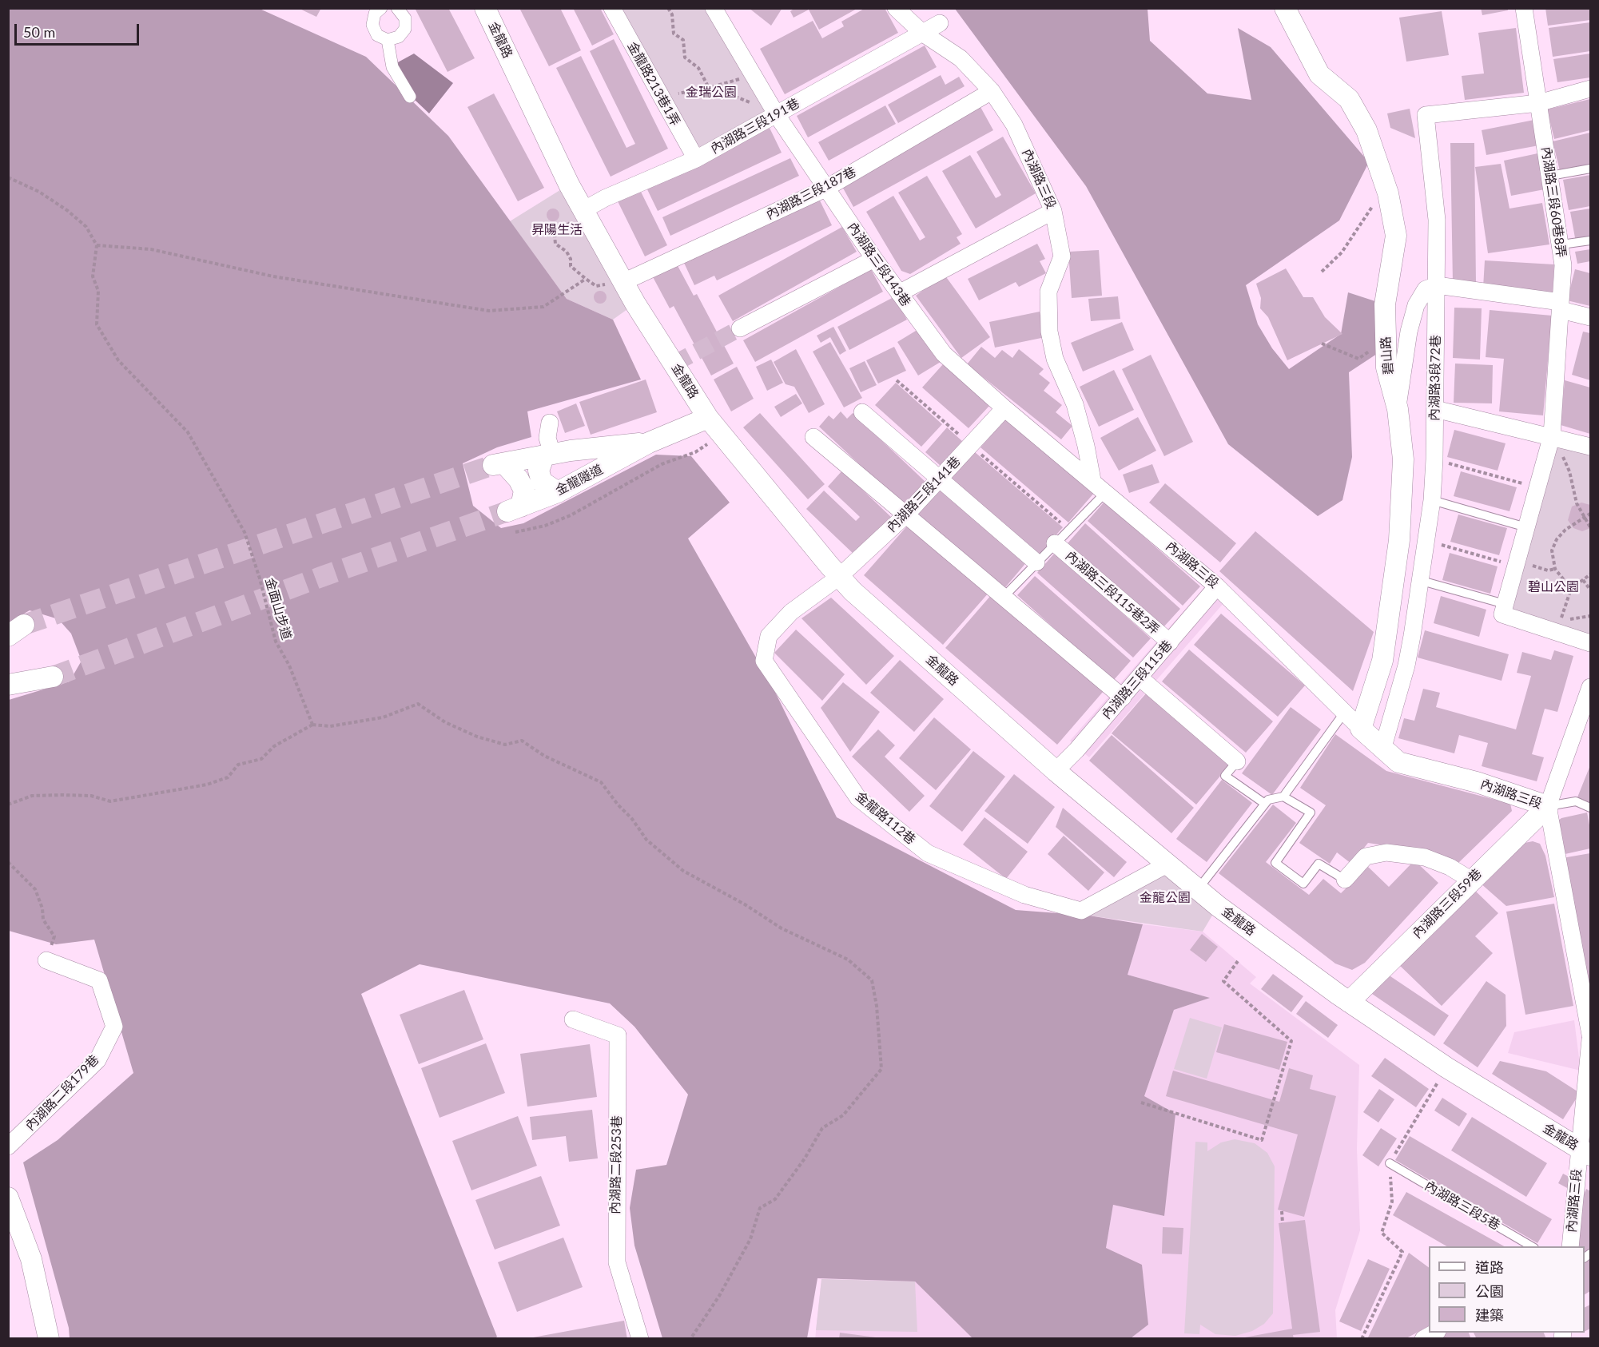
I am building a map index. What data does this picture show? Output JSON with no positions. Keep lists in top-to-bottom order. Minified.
{"streets":{"street":["金龍路","金龍路213巷1弄","內湖路三段191巷","內湖路三段","內湖路三段187巷","內湖路三段60巷8弄","內湖路三段143巷","碧山路","內湖路3段72巷","金龍隧道","內湖路三段141巷","內湖路三段115巷2弄","內湖路三段115巷","金龍路112巷","內湖路三段59巷","內湖路二段179巷","內湖路二段253巷"],"lane":["內湖路三段5巷"],"path":["金面山步道"]},"crossings":[["金龍路","內湖路三段191巷"],["金龍路","內湖路三段"],["金龍路","內湖路三段187巷"],["金龍路","金龍隧道"],["金龍路","內湖路三段141巷"],["金龍路","內湖路三段115巷"],["金龍路","金龍路112巷"],["金龍路","內湖路三段59巷"],["金龍路213巷1弄","內湖路三段191巷"],["內湖路三段191巷","內湖路三段"],["內湖路三段191巷","內湖路三段143巷"],["內湖路三段","內湖路三段187巷"],["內湖路三段","內湖路三段143巷"],["內湖路三段","碧山路"],["內湖路三段","內湖路3段72巷"],["內湖路三段","內湖路三段115巷"],["內湖路三段","內湖路三段59巷"],["內湖路三段187巷","內湖路三段143巷"],["內湖路三段60巷8弄","內湖路3段72巷"],["內湖路三段143巷","內湖路三段141巷"],["內湖路三段141巷","金龍路112巷"],["內湖路三段115巷2弄","內湖路三段115巷"]],"parks":["金瑞公園","昇陽生活","碧山公園","金龍公園"],"legend":["道路","公園","建築"],"scale_bar":"50 m"}
